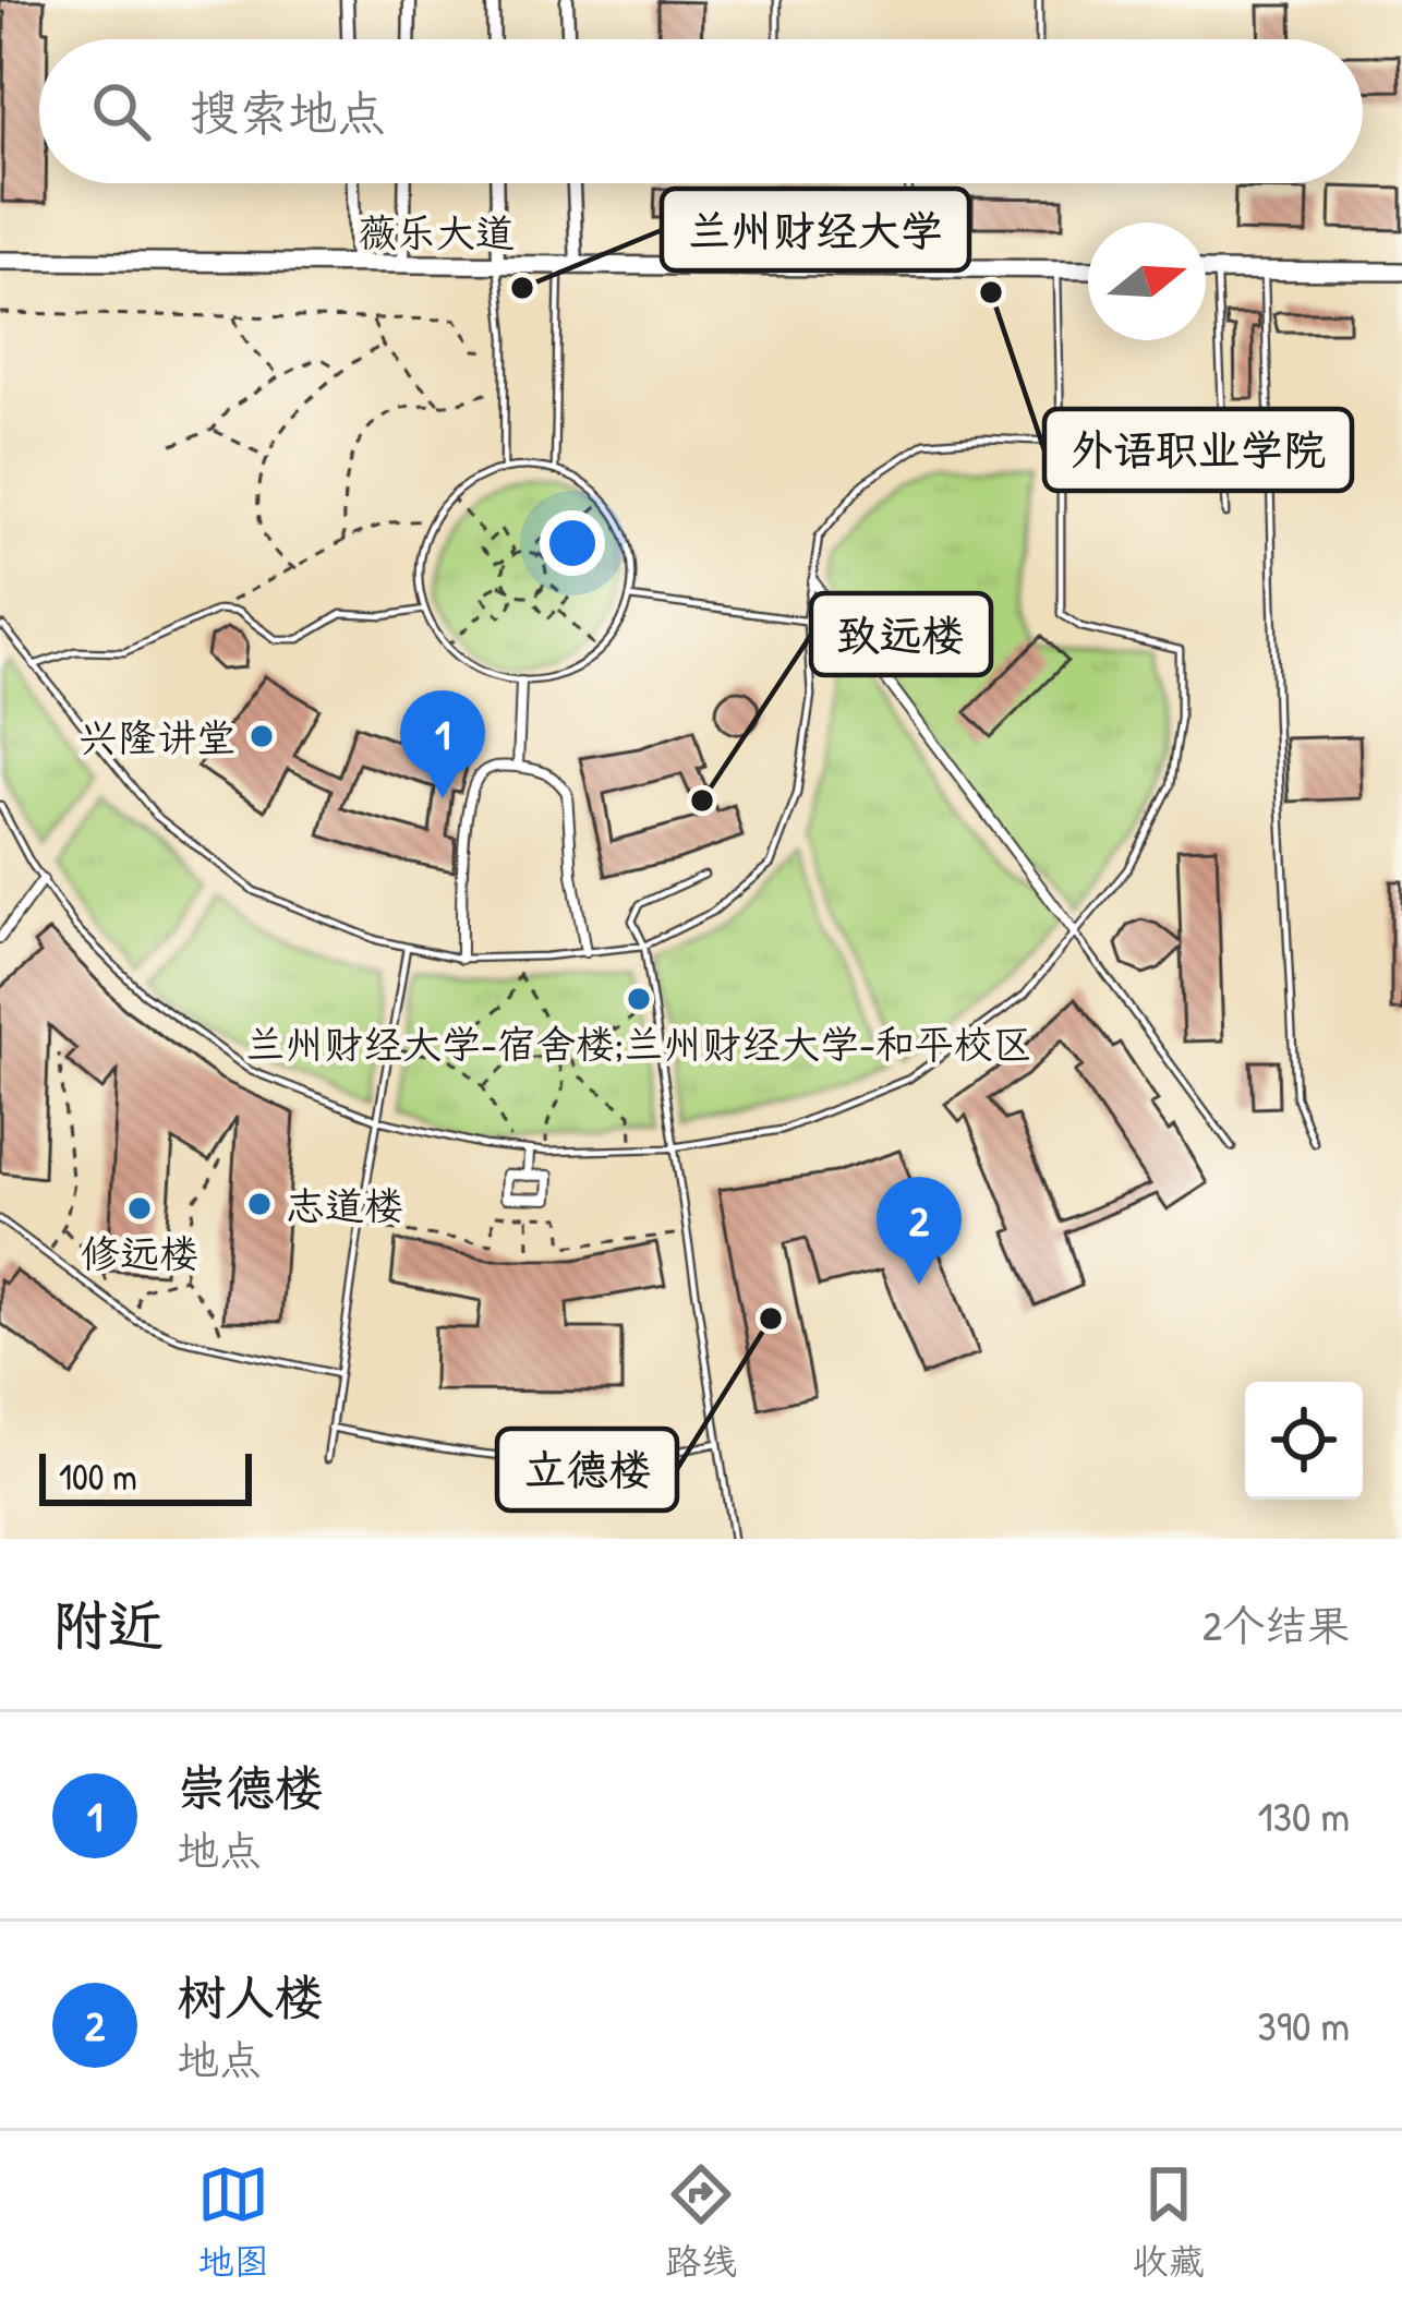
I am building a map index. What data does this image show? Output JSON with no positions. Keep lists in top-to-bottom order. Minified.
{"streets":{"main road":["薇乐大道"]},"places":["兰州财经大学","外语职业学院","兴隆讲堂","致远楼","兰州财经大学-宿舍楼;兰州财经大学-和平校区","志道楼","修远楼","立德楼"],"scale_bar":"100 m","north":"right","page":{"search":"搜索地点","pins":["1","2"],"scale":"100 m","heading":["附近","2个结果"],"list":[{"mark":"1","name":"崇德楼","note":"地点","value":"130 m"},{"mark":"2","name":"树人楼","note":"地点","value":"390 m"}],"nav":["地图","路线","收藏"]}}
